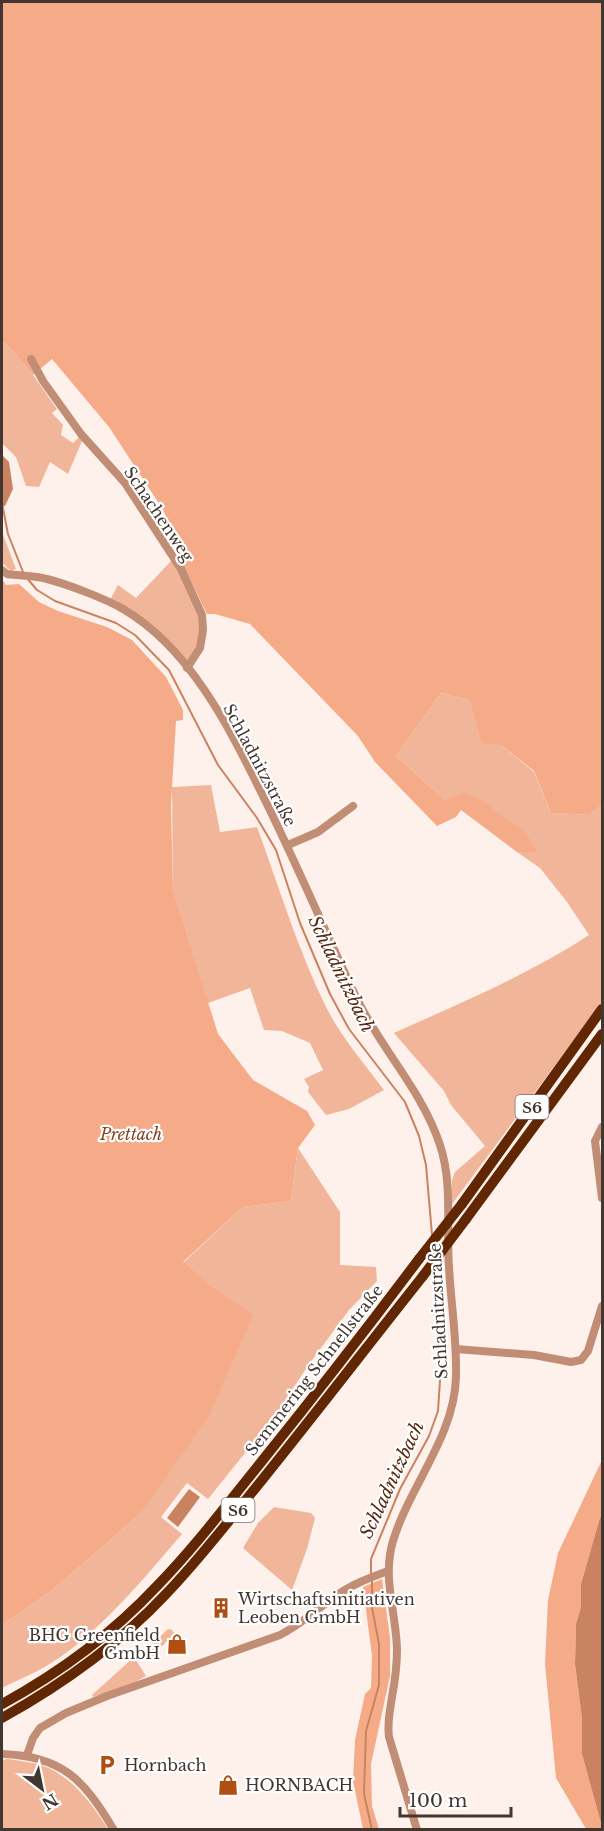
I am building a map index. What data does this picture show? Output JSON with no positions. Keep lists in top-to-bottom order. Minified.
{"streets":{"highway":["S6","Semmering Schnellstraße"],"street":["Schachenweg","Schladnitzstraße"]},"crossings":[["Schachenweg","Schladnitzstraße"]],"water":["Schladnitzbach"],"parks":["Prettach"],"places":{"building":["Wirtschaftsinitiativen Leoben GmbH"],"shop":["BHG Greenfield GmbH","HORNBACH"],"parking":["Hornbach"]},"scale_bar":"100 m","north":"bottom right"}
